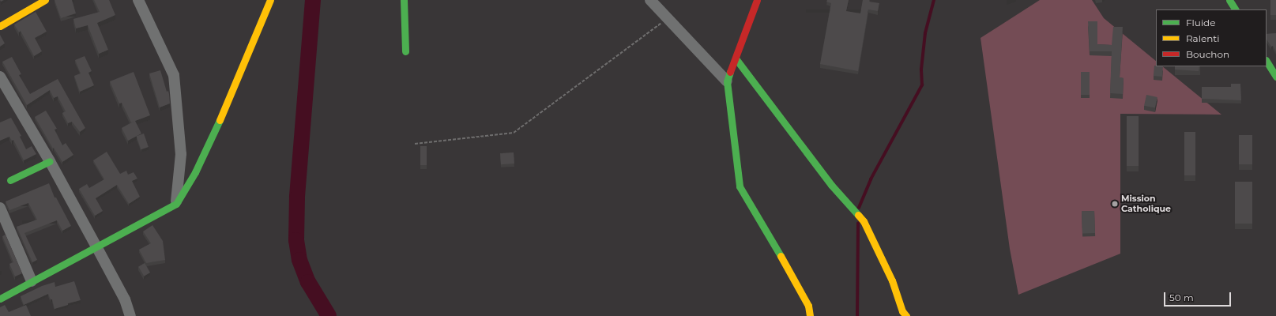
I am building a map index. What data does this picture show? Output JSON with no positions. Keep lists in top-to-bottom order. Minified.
{"places":["Mission Catholique"],"legend":["Fluide","Ralenti","Bouchon"],"scale_bar":"50 m"}
